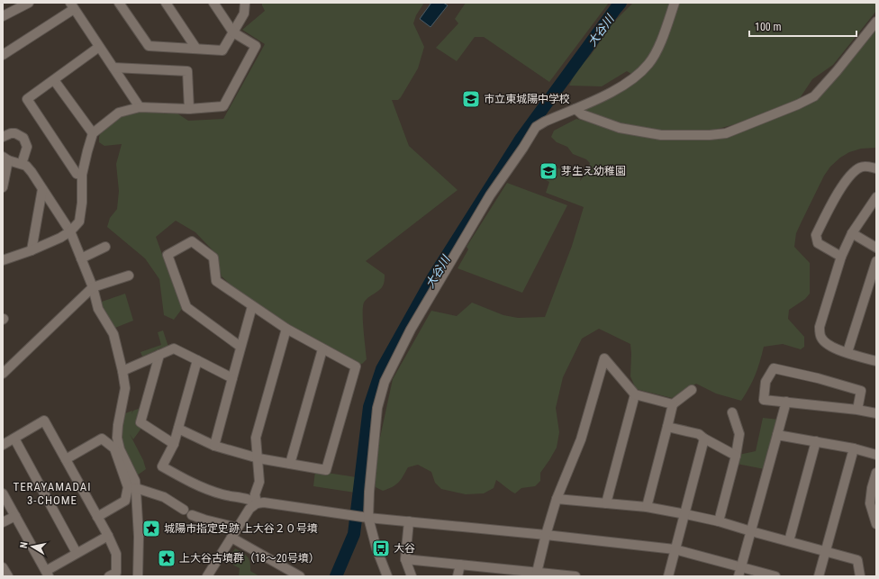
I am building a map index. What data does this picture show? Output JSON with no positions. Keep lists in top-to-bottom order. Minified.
{"districts":["TERAYAMADAI 3-CHOME"],"water":["大谷川"],"places":{"school or university":["市立東城陽中学校","芽生え幼稚園"],"place":["城陽市指定史跡 上大谷２０号墳","上大谷古墳群（18～20号墳）"],"bus stop":["大谷"]},"scale_bar":"100 m","north":"left"}
